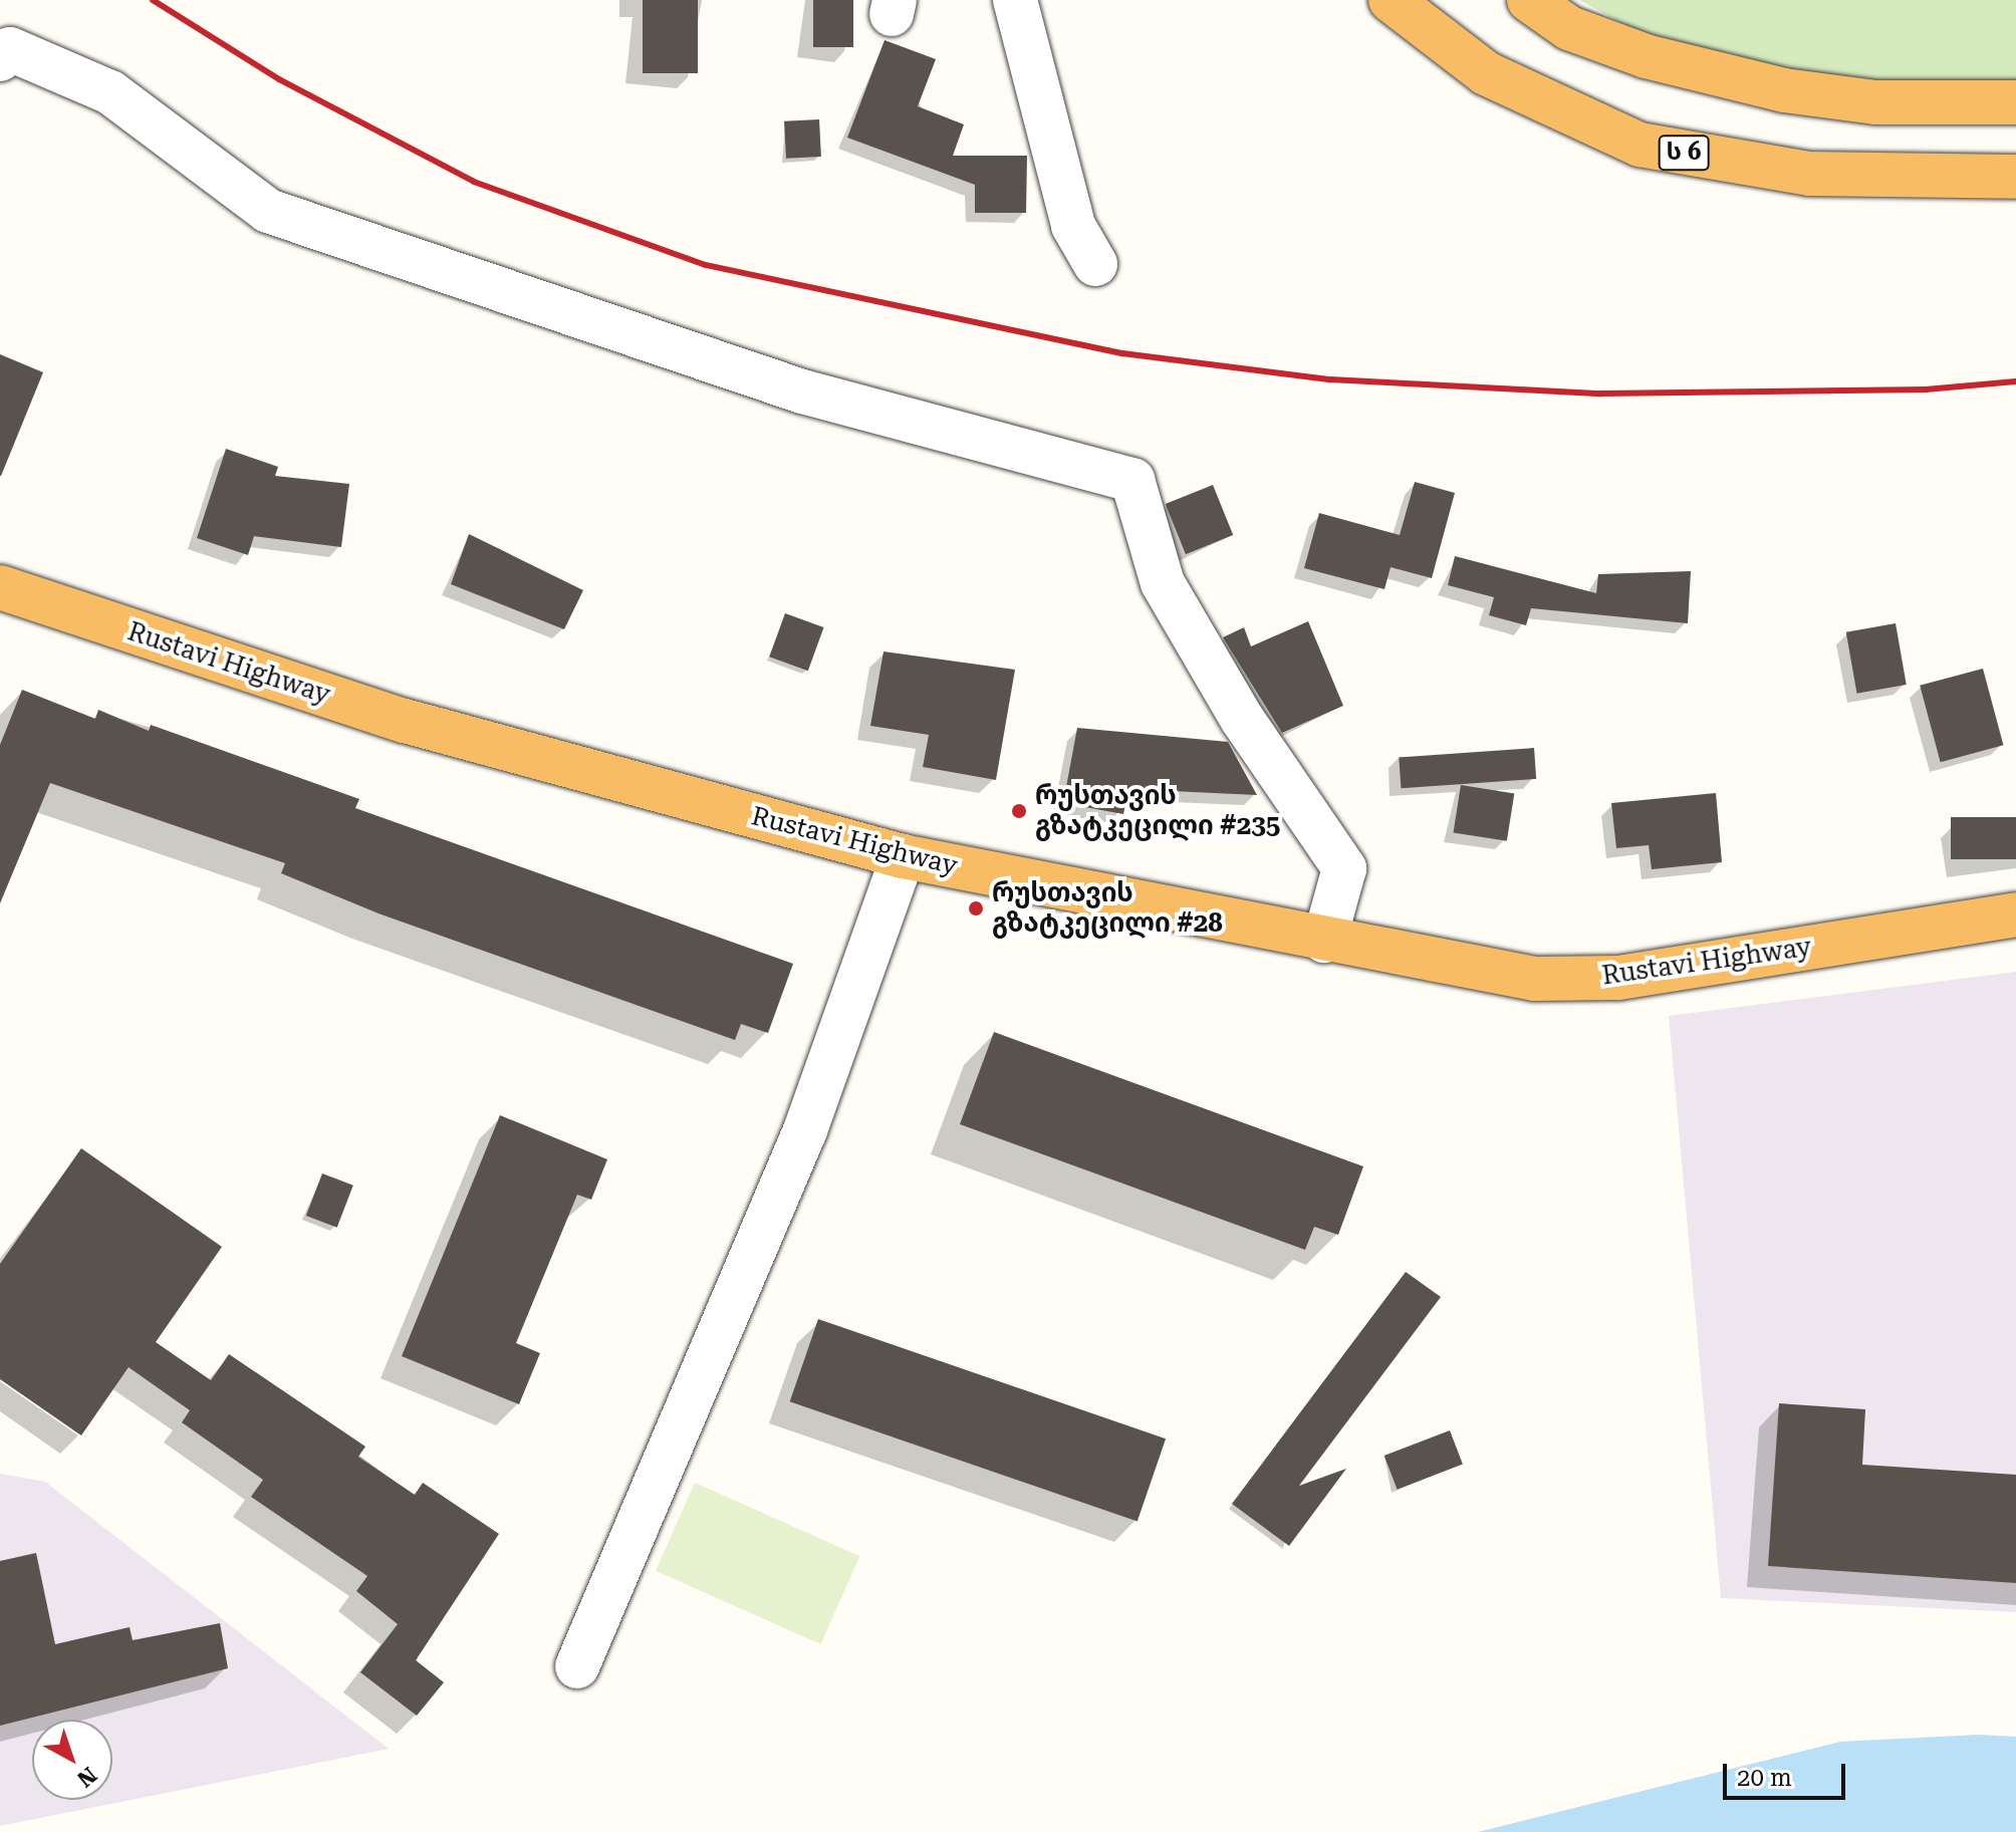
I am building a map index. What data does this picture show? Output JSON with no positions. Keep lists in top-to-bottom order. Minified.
{"streets":{"highway":["ს 6","Rustavi Highway"]},"places":["რუსთავის გზატკეცილი #235","რუსთავის გზატკეცილი #28"],"scale_bar":"20 m","north":"bottom right"}
